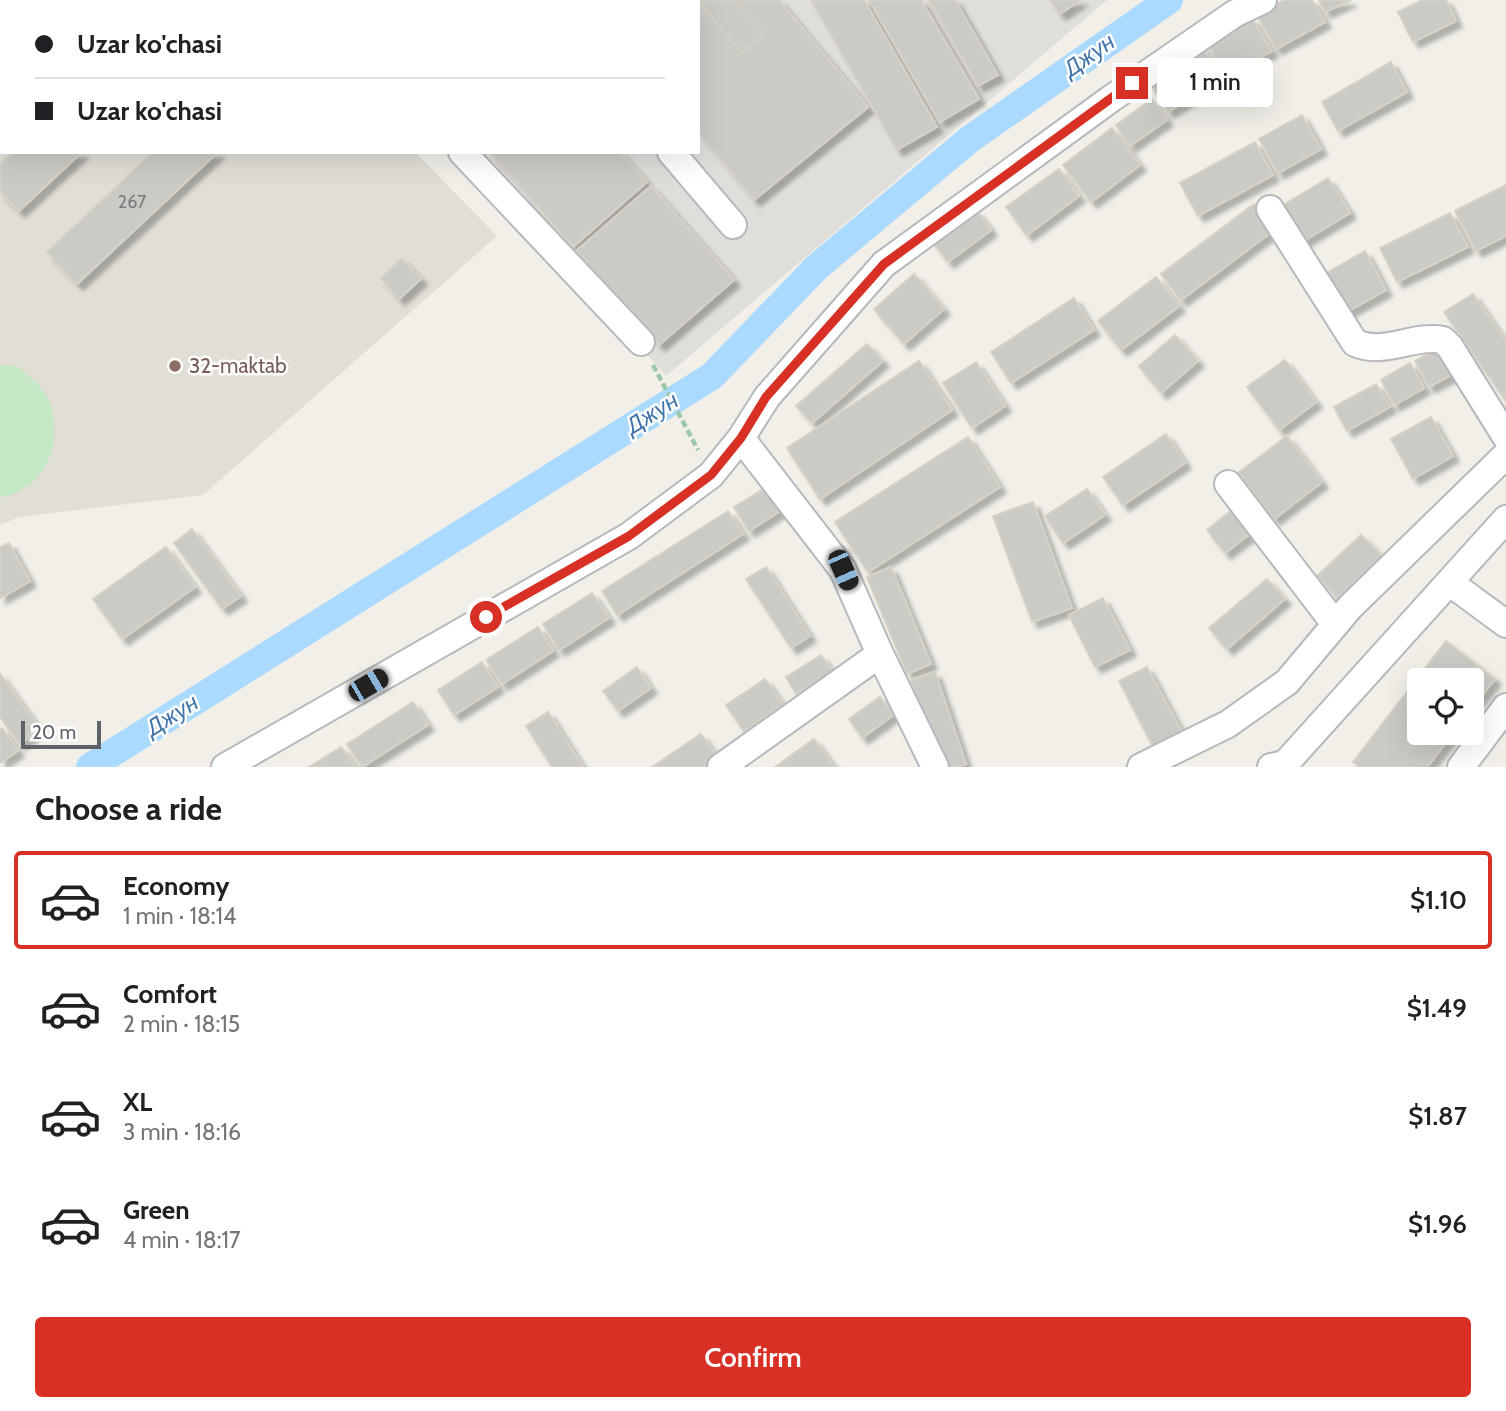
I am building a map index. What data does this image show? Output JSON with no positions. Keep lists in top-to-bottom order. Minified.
{"water":["Джун"],"places":["32-maktab"],"house_numbers":["267"],"scale_bar":"20 m","page":{"banner":["Uzar ko'chasi","Uzar ko'chasi"],"bubble":"1 min","scale":"20 m","heading":"Choose a ride","list":[{"name":"Economy","note":"1 min · 18:14","value":"$1.10"},{"name":"Comfort","note":"2 min · 18:15","value":"$1.49"},{"name":"XL","note":"3 min · 18:16","value":"$1.87"},{"name":"Green","note":"4 min · 18:17","value":"$1.96"}],"buttons":"Confirm"}}
